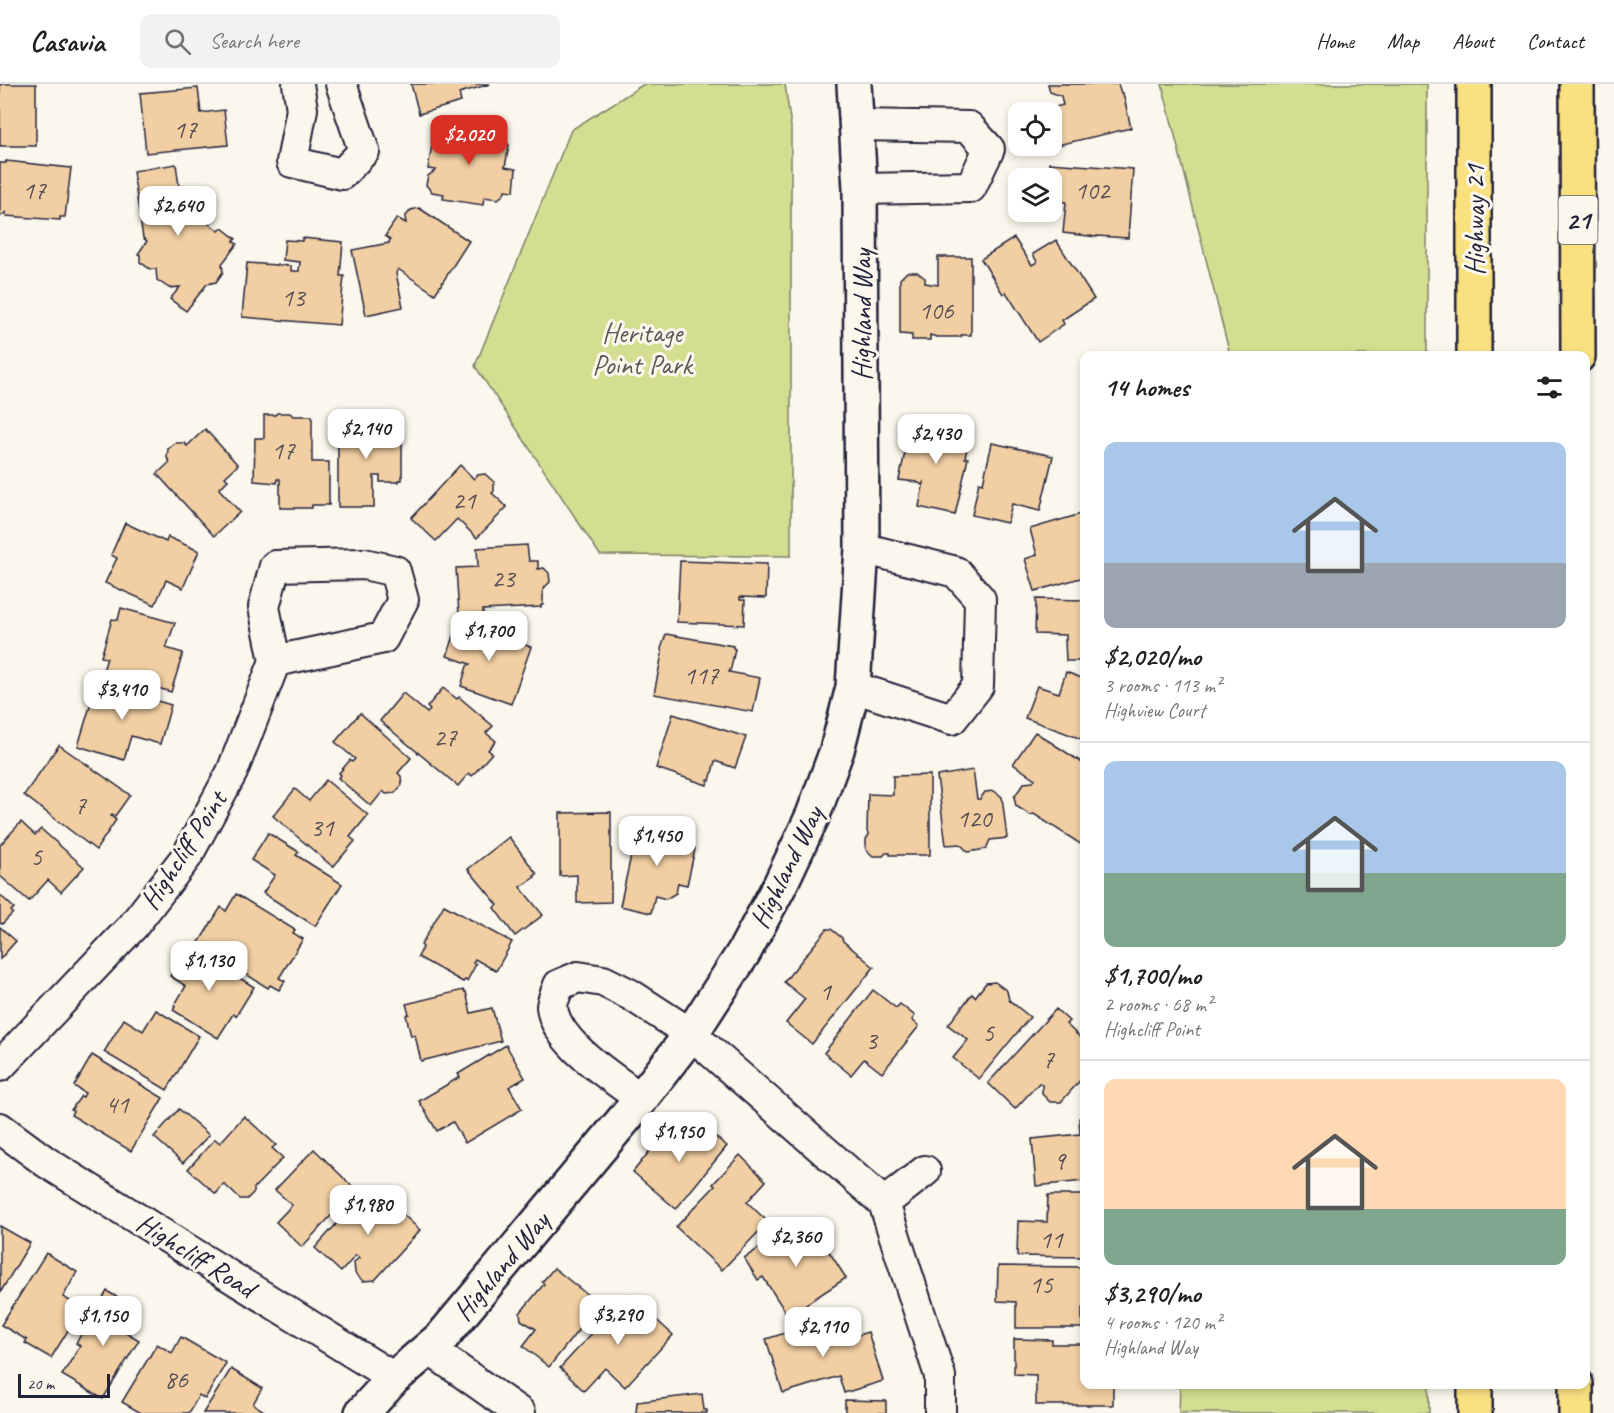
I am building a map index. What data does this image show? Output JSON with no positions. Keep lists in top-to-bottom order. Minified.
{"streets":{"main road":["Highway 21","21"],"street":["Highland Way","Highcliff Point","Highcliff Road"]},"crossings":[["Highland Way","Highcliff Road"]],"parks":["Heritage Point Park"],"house_numbers":["17","17","102","13","106","17","21","23","117","27","7","120","31","5","1","5","3","7","41","9","11","15","86"],"scale_bar":"20 m","page":{"header":"Casavia","search":"Search here","nav":["Home","Map","About","Contact"],"price":["$2,020","$2,640","$2,140","$2,430","$1,700","$3,410","$1,450","$1,130","$1,950","$1,980","$2,360","$3,290","$1,150","$2,110"],"heading":"14 homes","list":[{"name":"$2,020/mo","note":"3 rooms · 113 m² · Highview Court"},{"name":"$1,700/mo","note":"2 rooms · 68 m² · Highcliff Point"},{"name":"$3,290/mo","note":"4 rooms · 120 m² · Highland Way"}],"scale":"20 m"}}
